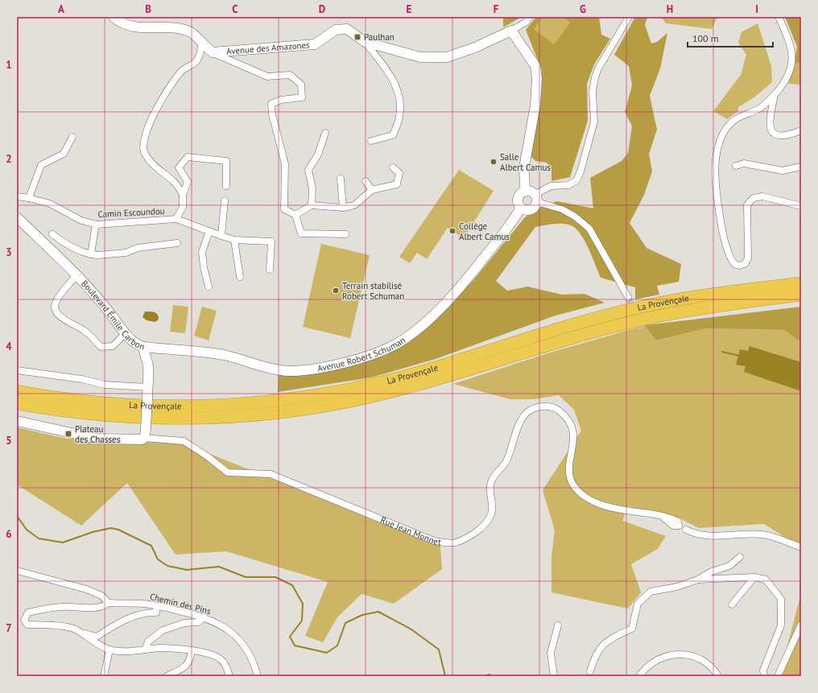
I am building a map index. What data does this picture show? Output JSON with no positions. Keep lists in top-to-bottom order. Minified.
{"streets":{"highway":["La Provençale"],"street":["Avenue des Amazones","Camin Escoundou","Boulevard Émile Carbon","Avenue Robert Schuman","Rue Jean Monnet","Chemin des Pins"]},"crossings":[["Boulevard Émile Carbon","Avenue Robert Schuman"],["Boulevard Émile Carbon","Rue Jean Monnet"]],"places":{"transit":["Paulhan","Plateau des Chasses"],"other":["Salle Albert Camus","Collège Albert Camus","Terrain stabilisé Robert Schuman"]},"scale_bar":"100 m","grid":{"columns":["A","B","C","D","E","F","G","H","I"],"rows":["1","2","3","4","5","6","7"]}}
